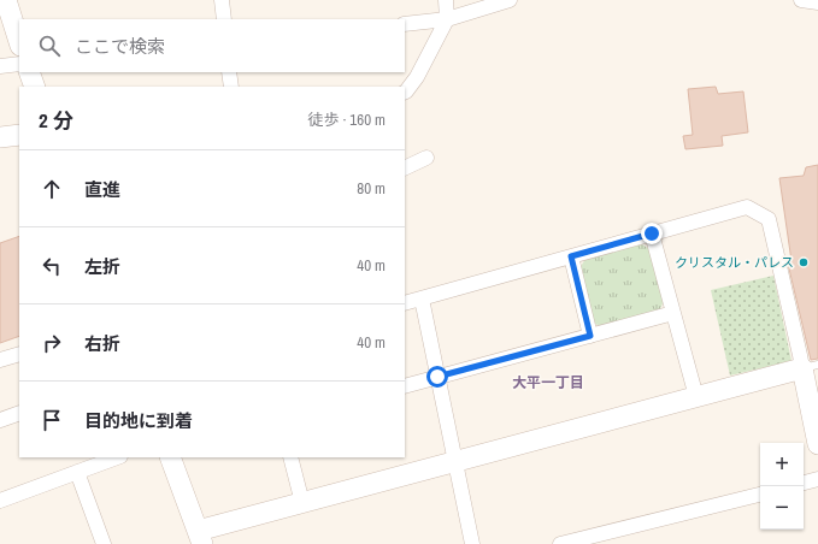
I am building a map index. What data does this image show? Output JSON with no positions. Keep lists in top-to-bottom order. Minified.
{"districts":["大平一丁目"],"places":["クリスタル・パレス"],"page":{"search":"ここで検索","heading":["2 分","徒歩 · 160 m"],"list":[["直進","80 m"],["左折","40 m"],["右折","40 m"],"目的地に到着"],"map_buttons":["+","−"]}}
